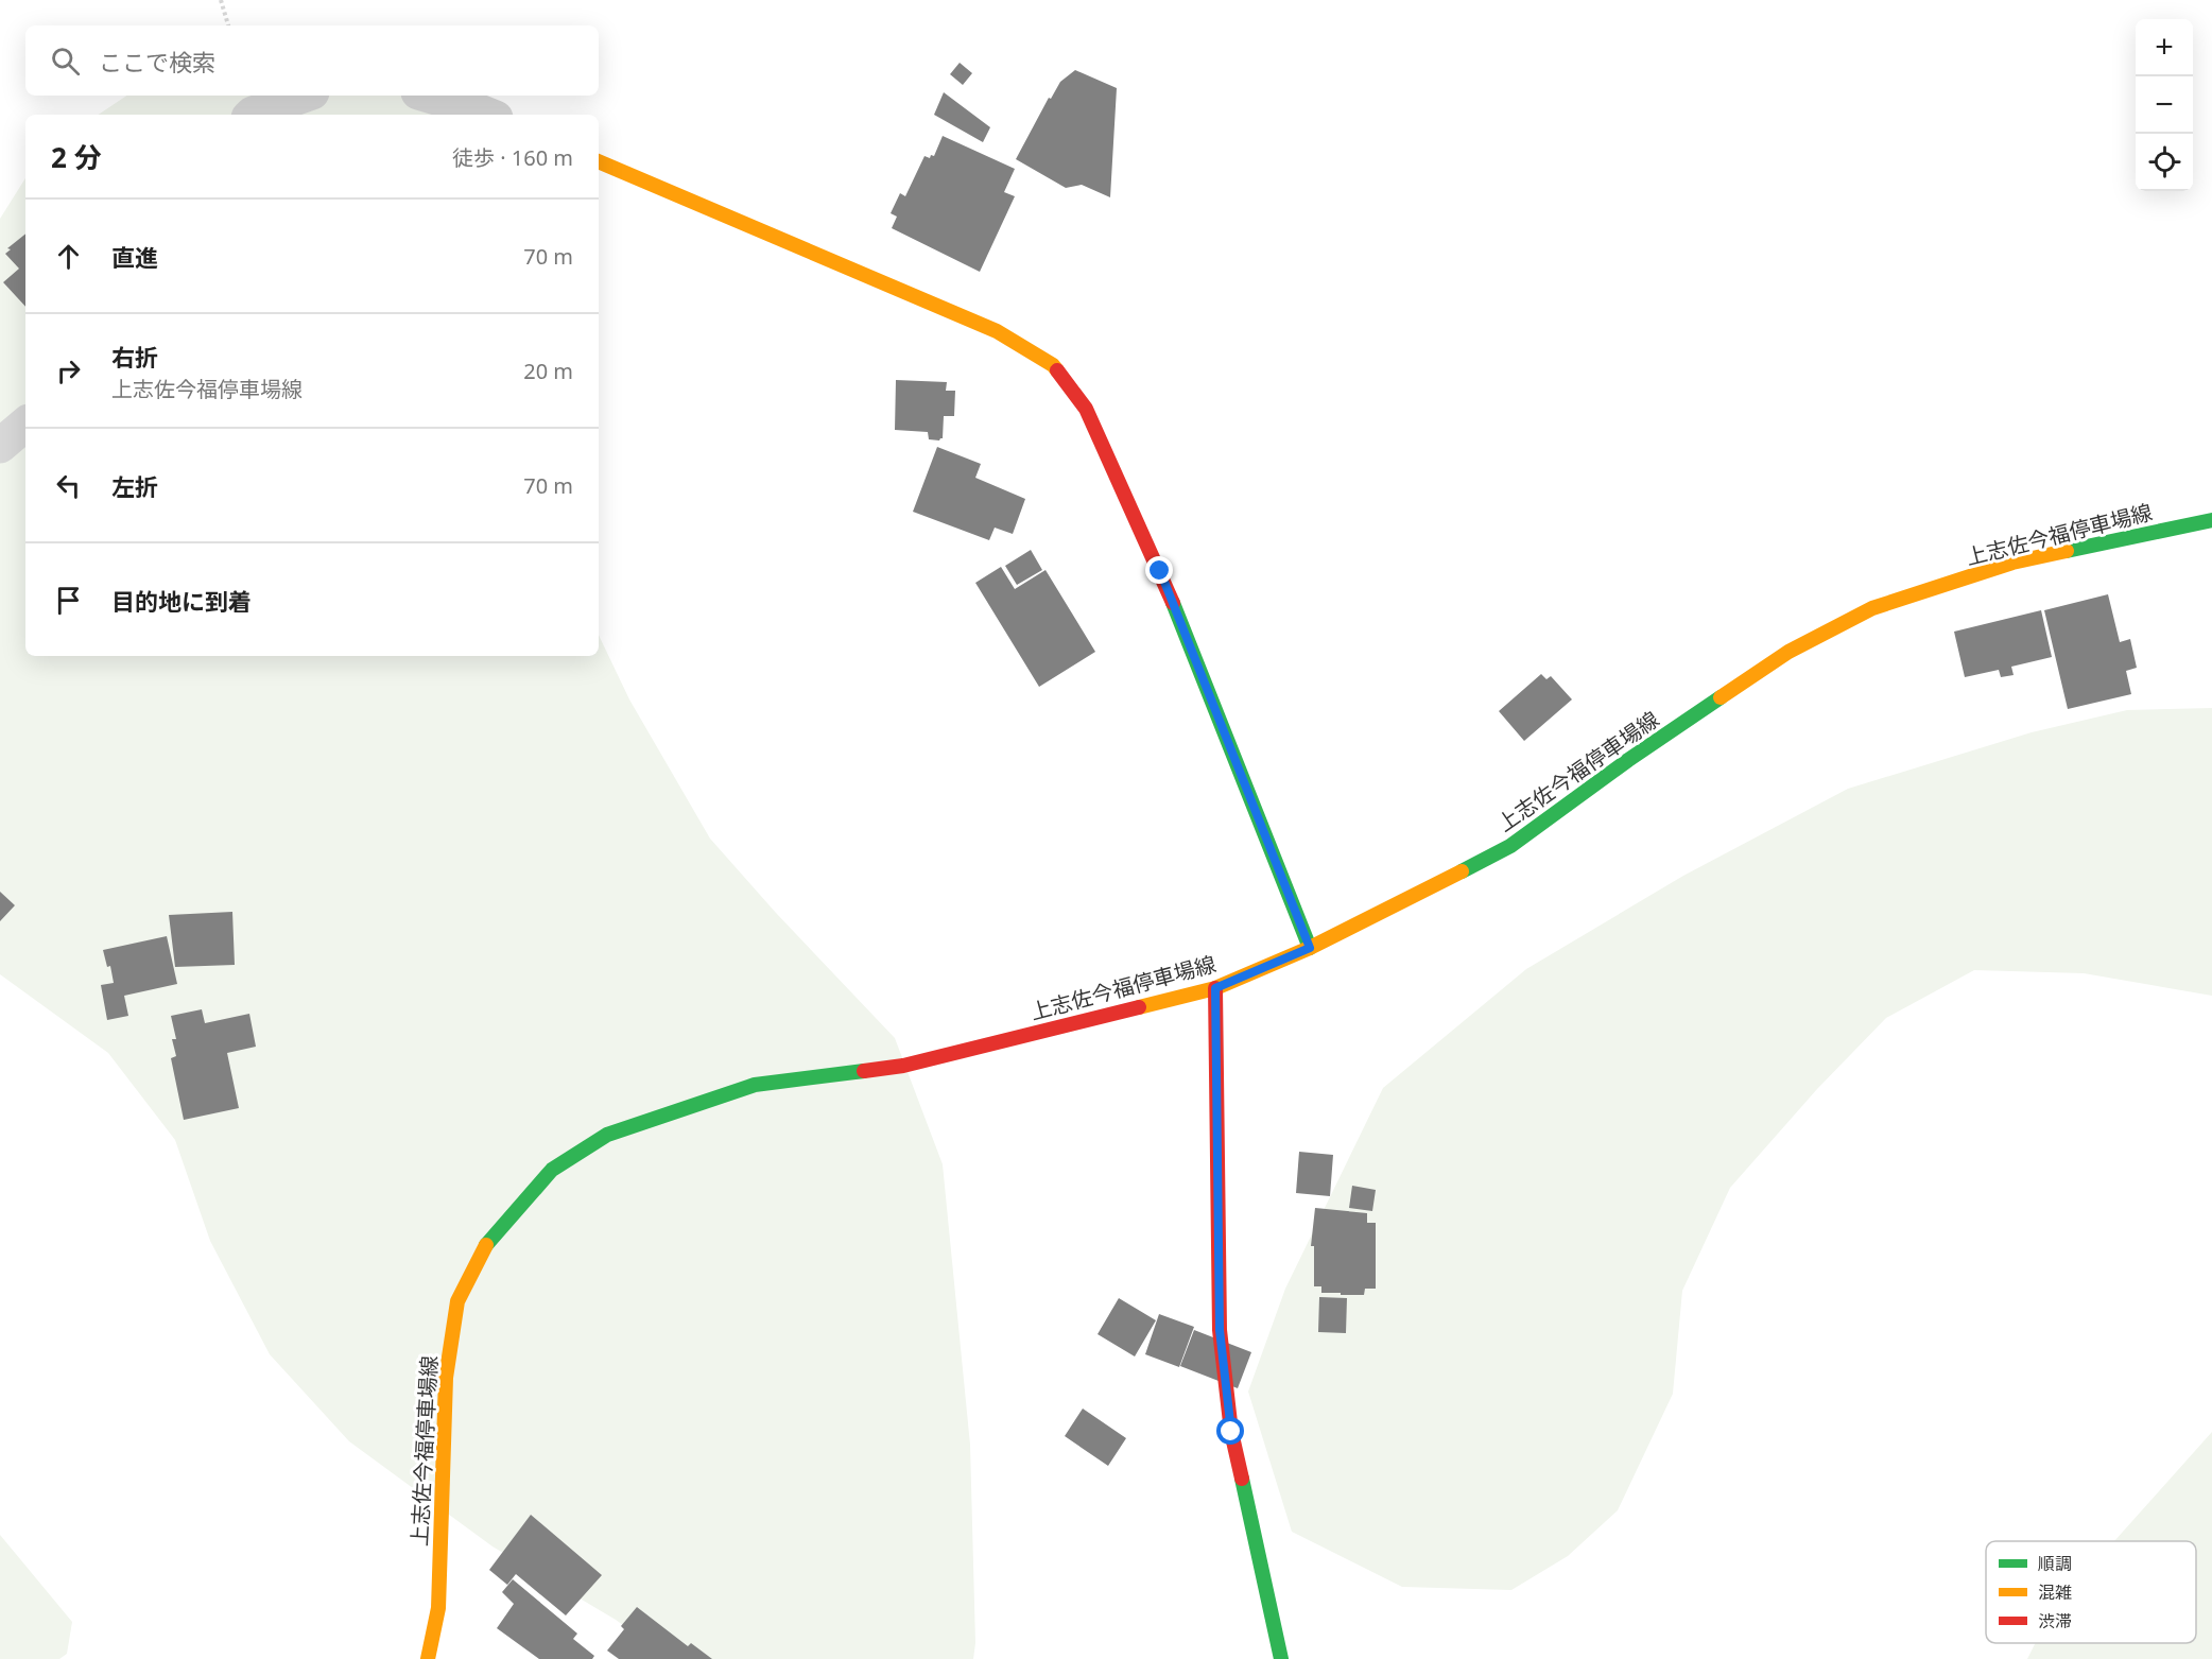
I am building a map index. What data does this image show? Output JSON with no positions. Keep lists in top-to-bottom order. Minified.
{"streets":{"main road":["上志佐今福停車場線"]},"legend":["順調","混雑","渋滞"],"page":{"map_buttons":["+","−"],"search":"ここで検索","heading":["2 分","徒歩 · 160 m"],"list":[["直進","70 m"],["右折","上志佐今福停車場線","20 m"],["左折","70 m"],"目的地に到着"]}}
